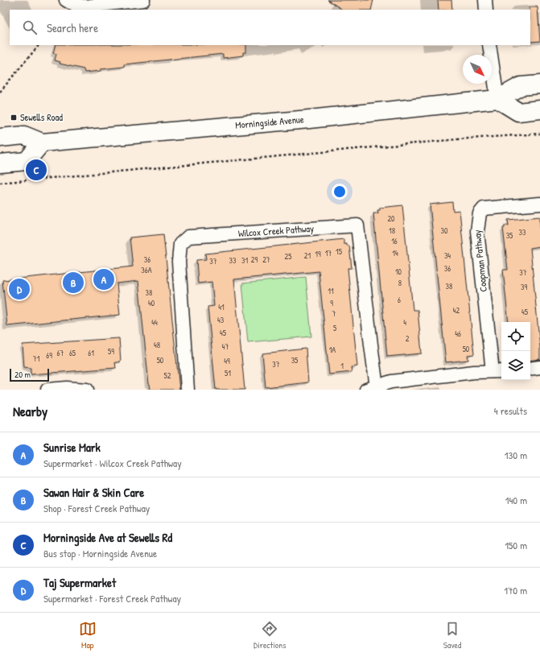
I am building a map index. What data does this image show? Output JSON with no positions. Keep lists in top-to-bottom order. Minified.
{"streets":{"main road":["Morningside Avenue"],"street":["Wilcox Creek Pathway","Coopman Pathway"]},"places":{"transit":["Sewells Road"]},"house_numbers":["20","18","30","33","35","16","15","17","14","19","21","34","25","36","29","27","33","31","37","36","36A","10","37","8","38","39","11","38","6","40","9","41","42","45","7","43","44","4","5","45","46","2","48","47","50","1A","59","67","65","61","69","71","50","35","49","37","1","51","52"],"scale_bar":"20 m","north":"bottom right","page":{"search":"Search here","pins":["C","A","B","D"],"scale":"20 m","heading":["Nearby","4 results"],"list":[{"mark":"A","name":"Sunrise Mark","note":"Supermarket · Wilcox Creek Pathway","value":"130 m"},{"mark":"B","name":"Sawan Hair & Skin Care","note":"Shop · Forest Creek Pathway","value":"140 m"},{"mark":"C","name":"Morningside Ave at Sewells Rd","note":"Bus stop · Morningside Avenue","value":"150 m"},{"mark":"D","name":"Taj Supermarket","note":"Supermarket · Forest Creek Pathway","value":"170 m"}],"nav":["Map","Directions","Saved"]}}
